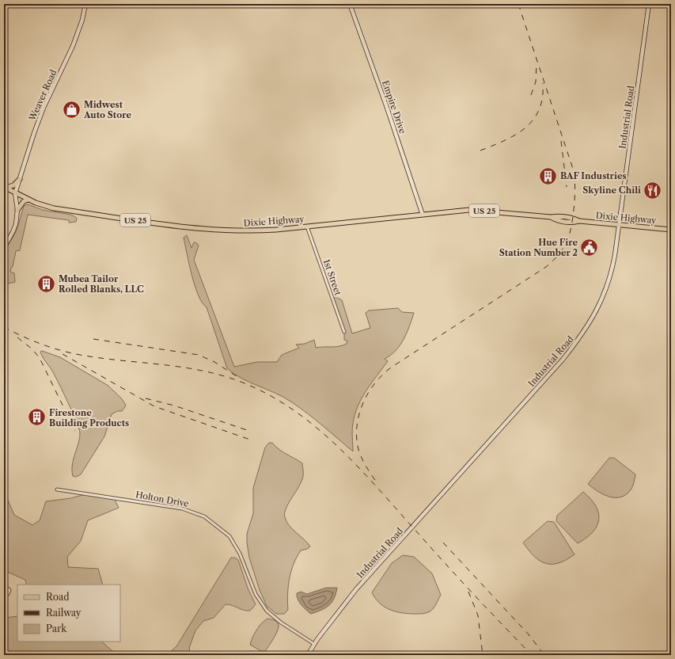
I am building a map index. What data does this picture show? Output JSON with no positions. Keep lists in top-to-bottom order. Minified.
{"streets":{"main road":["Weaver Road","Empire Drive","Industrial Road","US 25","Dixie Highway"],"street":["1st Street","Holton Drive"]},"crossings":[["Weaver Road","Dixie Highway"],["Empire Drive","Dixie Highway"],["Industrial Road","Dixie Highway"],["Industrial Road","Holton Drive"],["Dixie Highway","1st Street"]],"places":{"shop":["Midwest Auto Store"],"building":["BAF Industries","Mubea Tailor Rolled Blanks, LLC","Firestone Building Products"],"restaurant":["Skyline Chili"],"public building":["Hue Fire Station Number 2"]},"legend":["Road","Railway","Park"]}
